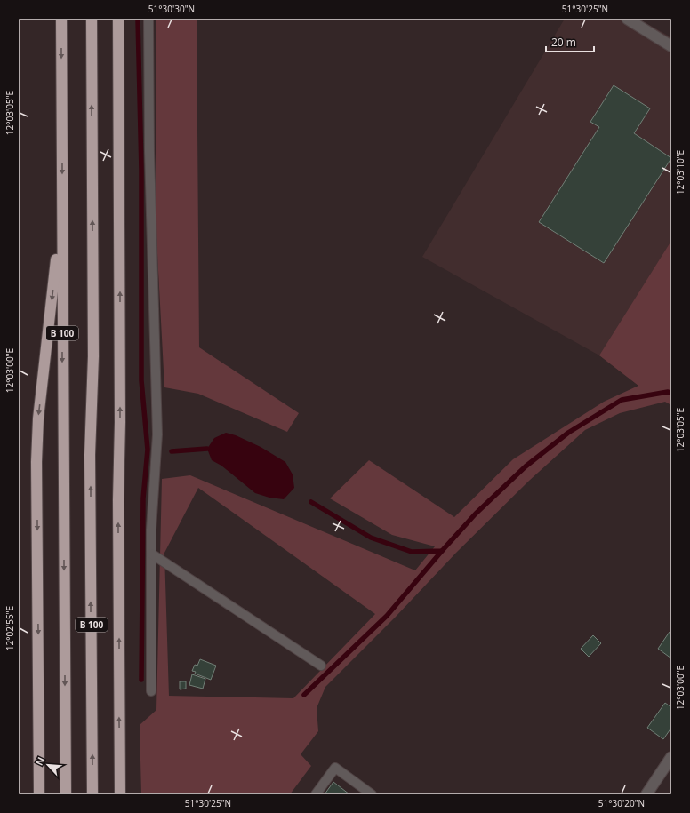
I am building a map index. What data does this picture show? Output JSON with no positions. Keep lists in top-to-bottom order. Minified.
{"streets":{"highway":["B 100"]},"scale_bar":"20 m","north":"top left","coordinates":["51°30'30\"N","51°30'25\"N","12°03'05\"E","12°03'10\"E","12°03'00\"E","12°02'55\"E","51°30'20\"N"]}
